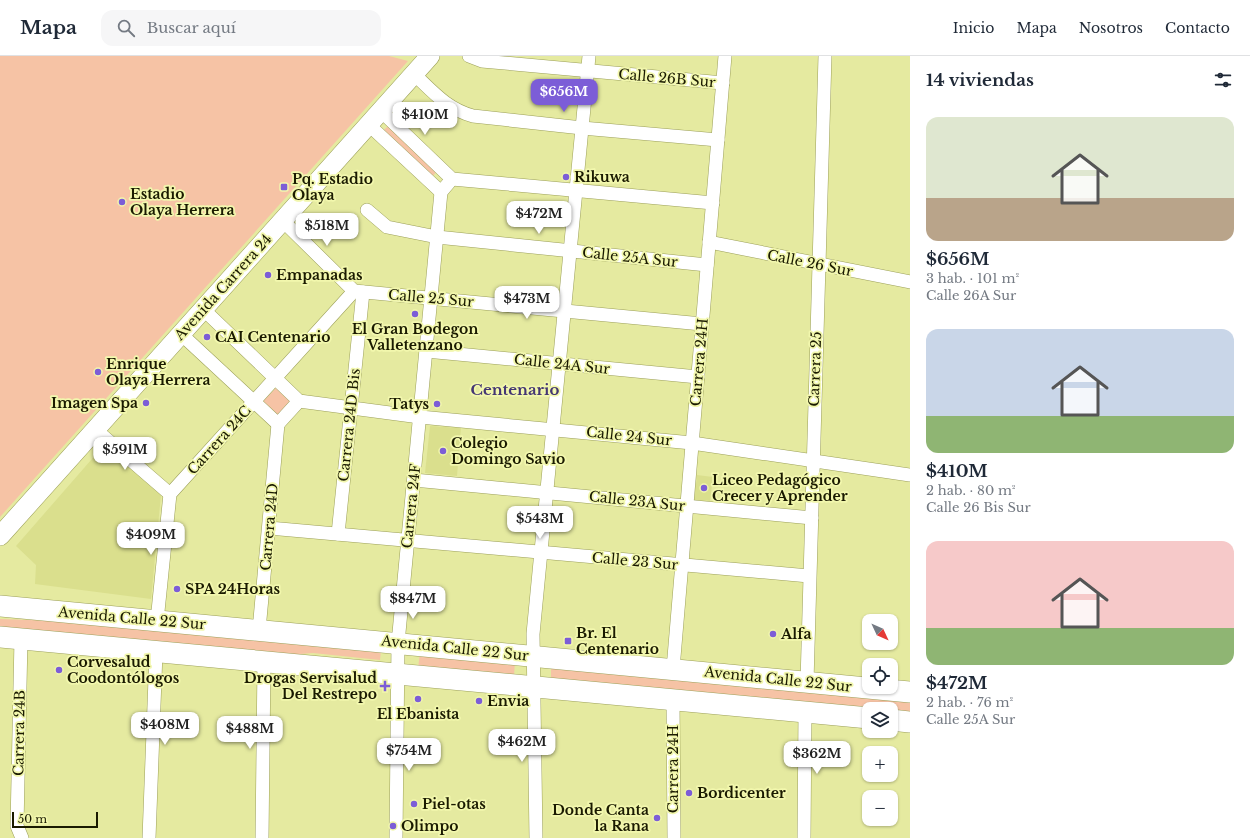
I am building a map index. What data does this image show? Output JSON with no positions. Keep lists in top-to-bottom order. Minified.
{"streets":{"main road":["Avenida Carrera 24","Avenida Calle 22 Sur"],"street":["Calle 26B Sur","Calle 25A Sur","Calle 26 Sur","Calle 25 Sur","Carrera 24H","Calle 24A Sur","Carrera 25","Carrera 24D Bis","Calle 24 Sur","Carrera 24C","Calle 23A Sur","Carrera 24F","Carrera 24D","Calle 23 Sur","Carrera 24B"]},"crossings":[["Calle 26B Sur","Carrera 24H"],["Calle 25A Sur","Carrera 24H"],["Calle 25A Sur","Carrera 24F"],["Calle 26 Sur","Carrera 24H"],["Calle 26 Sur","Carrera 25"],["Calle 25 Sur","Carrera 24H"],["Calle 25 Sur","Carrera 24D Bis"],["Calle 25 Sur","Carrera 24C"],["Calle 25 Sur","Carrera 24F"],["Carrera 24H","Calle 24A Sur"],["Carrera 24H","Calle 24 Sur"],["Carrera 24H","Calle 23A Sur"],["Carrera 24H","Calle 23 Sur"],["Carrera 24H","Avenida Calle 22 Sur"],["Calle 24A Sur","Carrera 24F"],["Carrera 25","Calle 24 Sur"],["Carrera 25","Calle 23A Sur"],["Carrera 25","Calle 23 Sur"],["Carrera 25","Avenida Calle 22 Sur"],["Carrera 24D Bis","Calle 24 Sur"],["Carrera 24D Bis","Carrera 24C"],["Carrera 24D Bis","Calle 23 Sur"],["Calle 24 Sur","Carrera 24F"],["Calle 23A Sur","Carrera 24F"],["Carrera 24F","Calle 23 Sur"],["Carrera 24F","Avenida Calle 22 Sur"],["Carrera 24D","Calle 23 Sur"],["Carrera 24D","Avenida Calle 22 Sur"]],"districts":["Centenario"],"places":{"other":["Rikuwa","Estadio Olaya Herrera","Empanadas","El Gran Bodegon Valletenzano","CAI Centenario","Enrique Olaya Herrera","Imagen Spa","Tatys","Colegio Domingo Savio","Liceo Pedagógico Crecer y Aprender","SPA 24Horas","Alfa","Corvesalud Coodontólogos","El Ebanista","Envia","Bordicenter","Piel-otas","Donde Canta la Rana","Olimpo"],"transit":["Pq. Estadio Olaya","Br. El Centenario"],"health":["Drogas Servisalud Del Restrepo"]},"scale_bar":"50 m","north":"bottom right","page":{"header":"Mapa","search":"Buscar aquí","nav":["Inicio","Mapa","Nosotros","Contacto"],"heading":"14 viviendas","price":["$656M","$410M","$472M","$518M","$473M","$591M","$543M","$409M","$847M","$408M","$488M","$462M","$754M","$362M"],"list":[{"name":"$656M","note":"3 hab. · 101 m² · Calle 26A Sur"},{"name":"$410M","note":"2 hab. · 80 m² · Calle 26 Bis Sur"},{"name":"$472M","note":"2 hab. · 76 m² · Calle 25A Sur"}],"map_buttons":["+","−"],"scale":"50 m"}}
